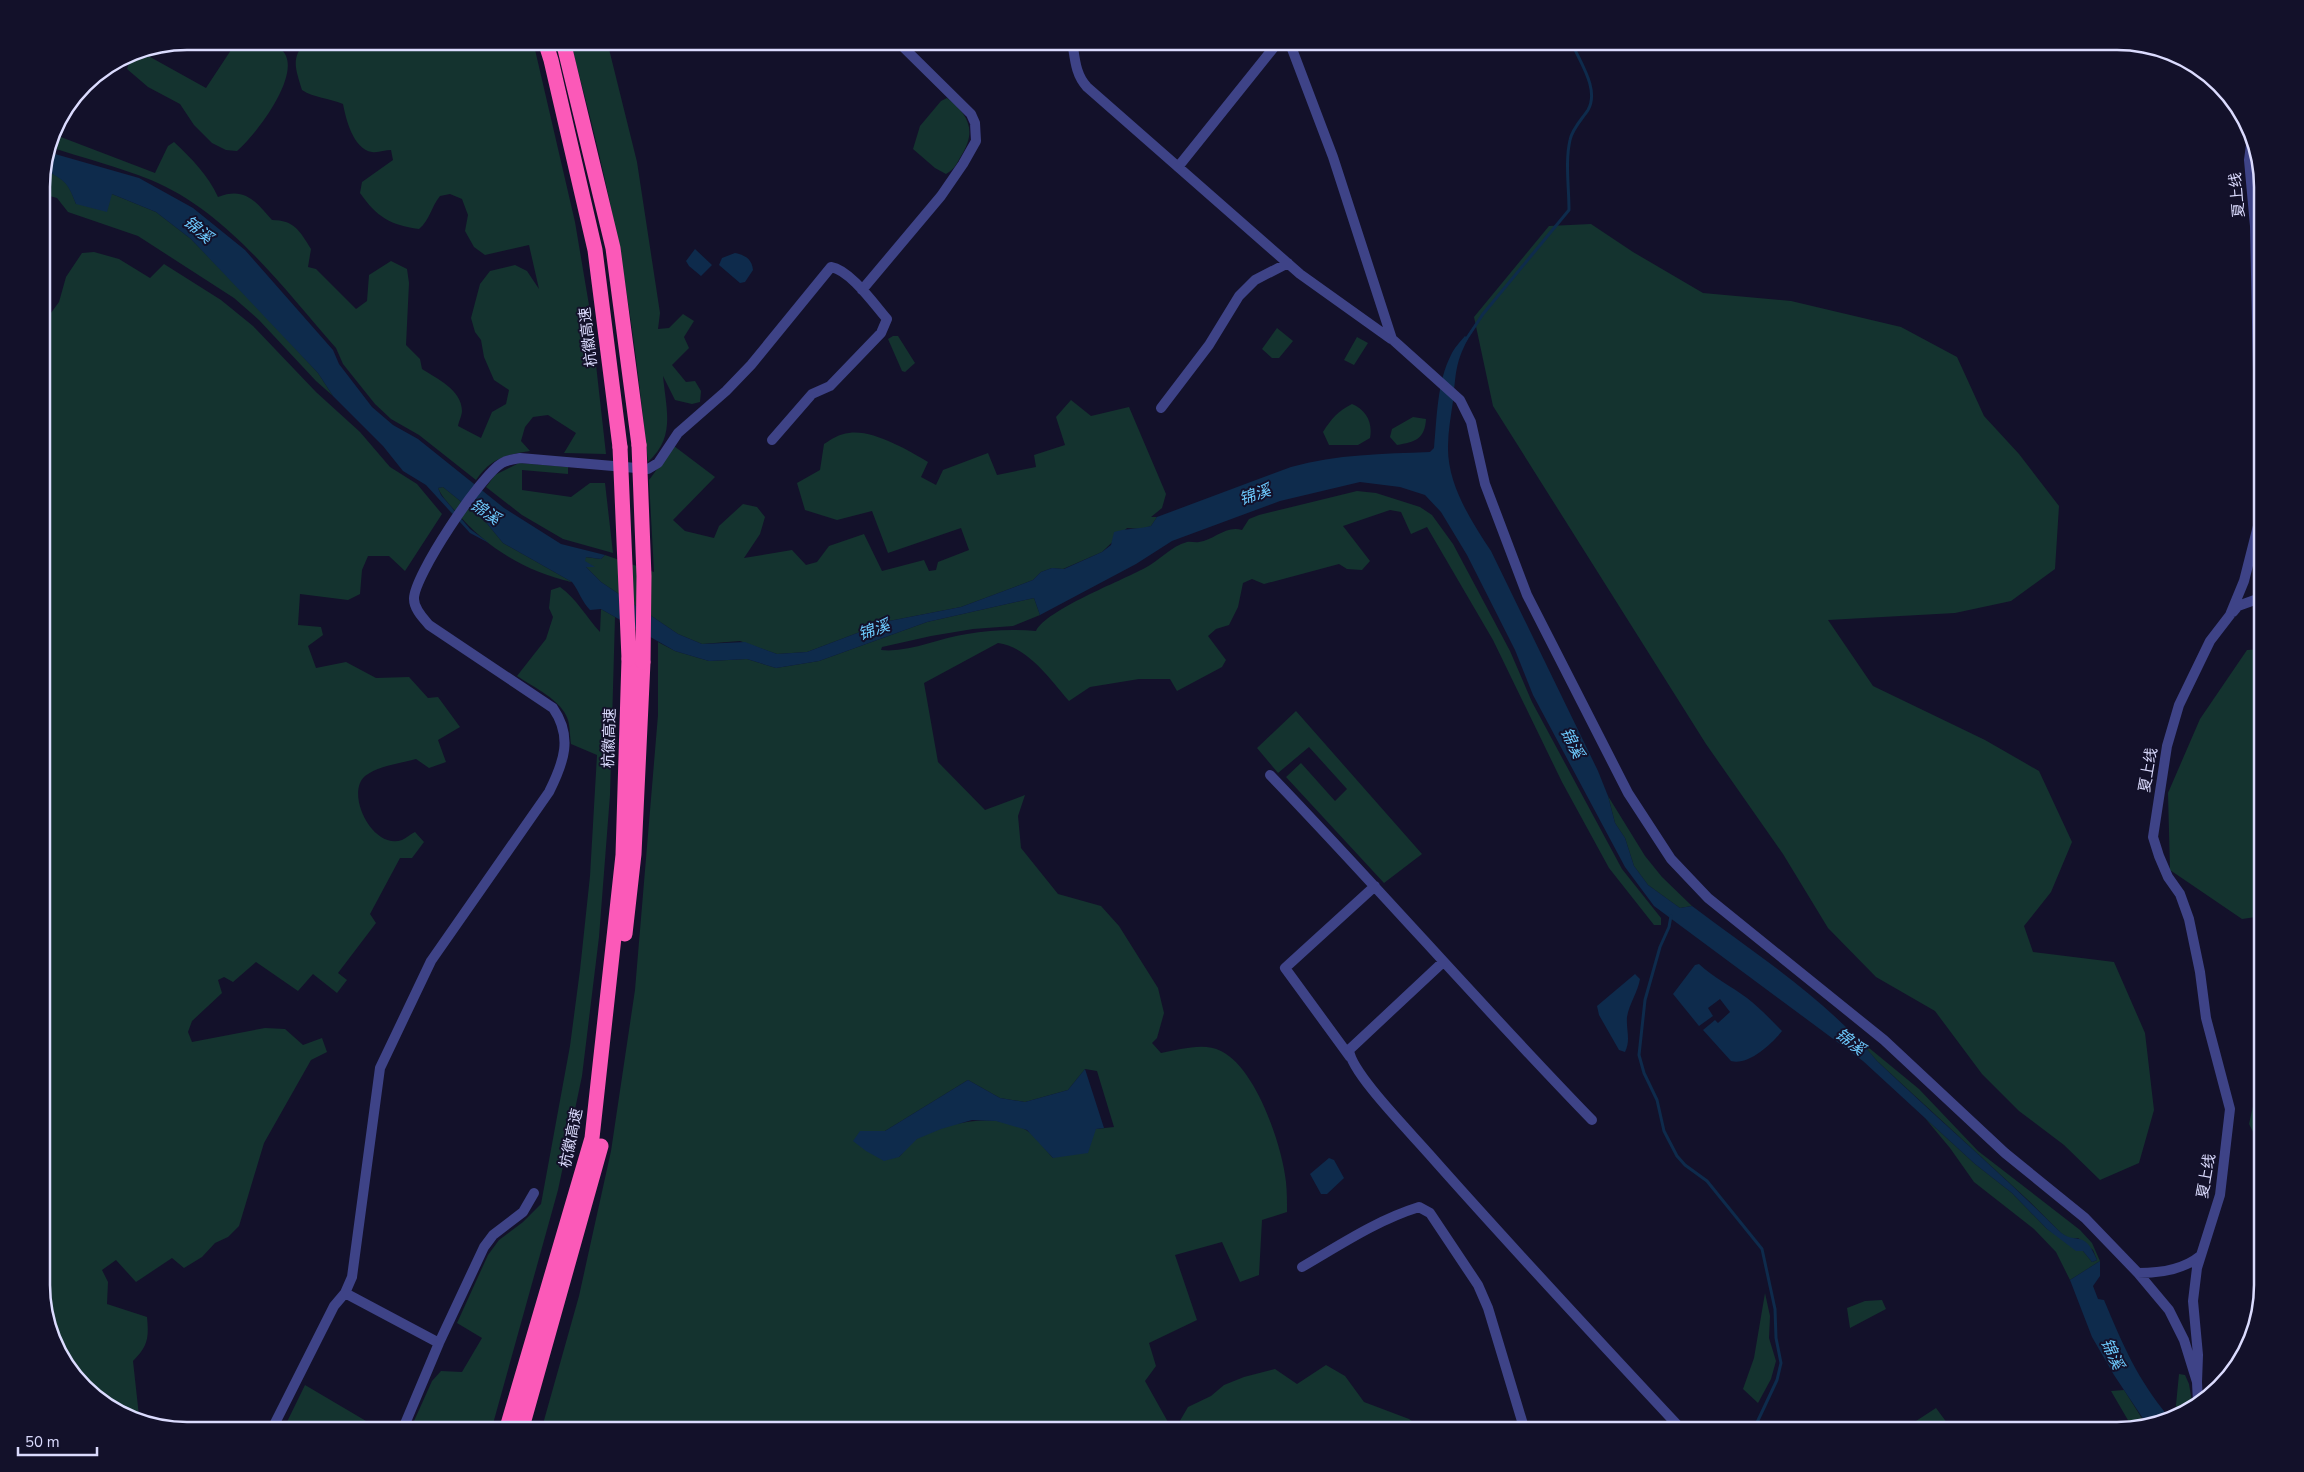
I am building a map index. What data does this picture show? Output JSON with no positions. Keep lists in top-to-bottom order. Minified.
{"streets":{"highway":["杭徽高速"],"street":["夏上线"]},"water":["锦溪"],"scale_bar":"50 m"}
